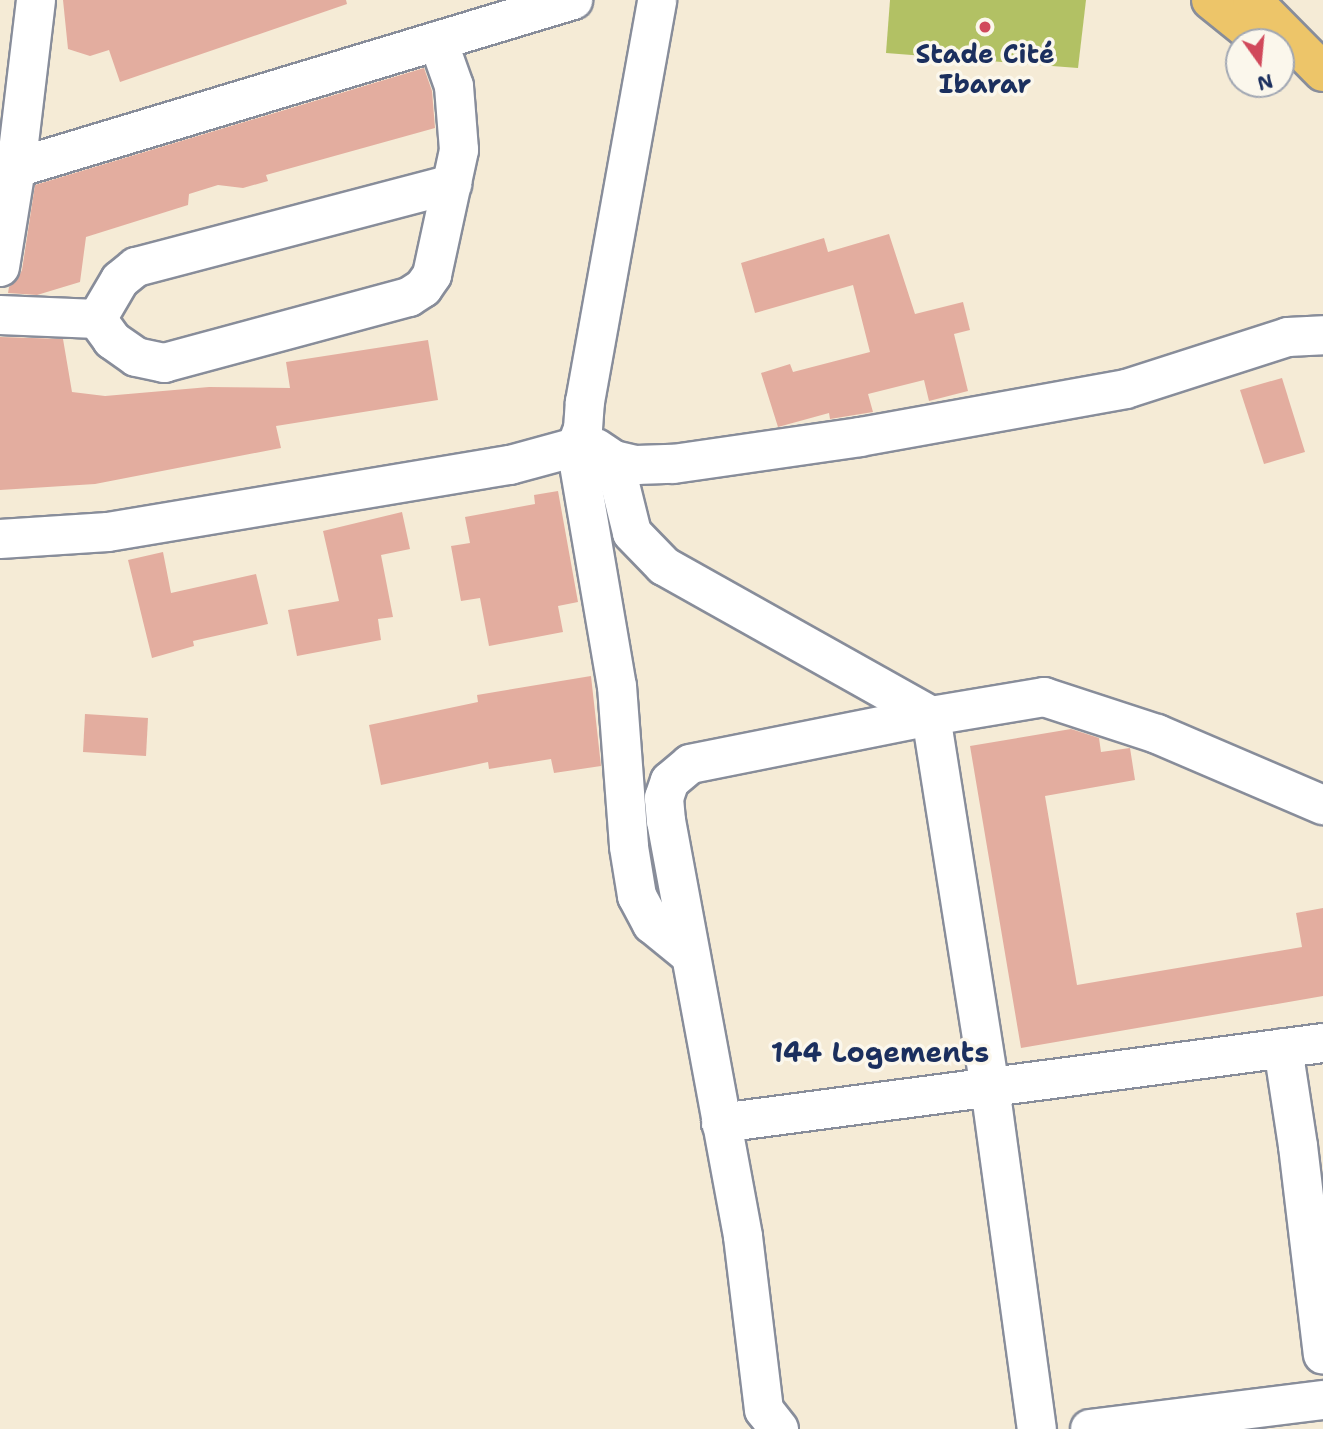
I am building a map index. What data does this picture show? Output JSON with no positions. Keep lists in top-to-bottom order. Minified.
{"districts":["144 Logements"],"places":["Stade Cité Ibarar"],"north":"bottom"}
